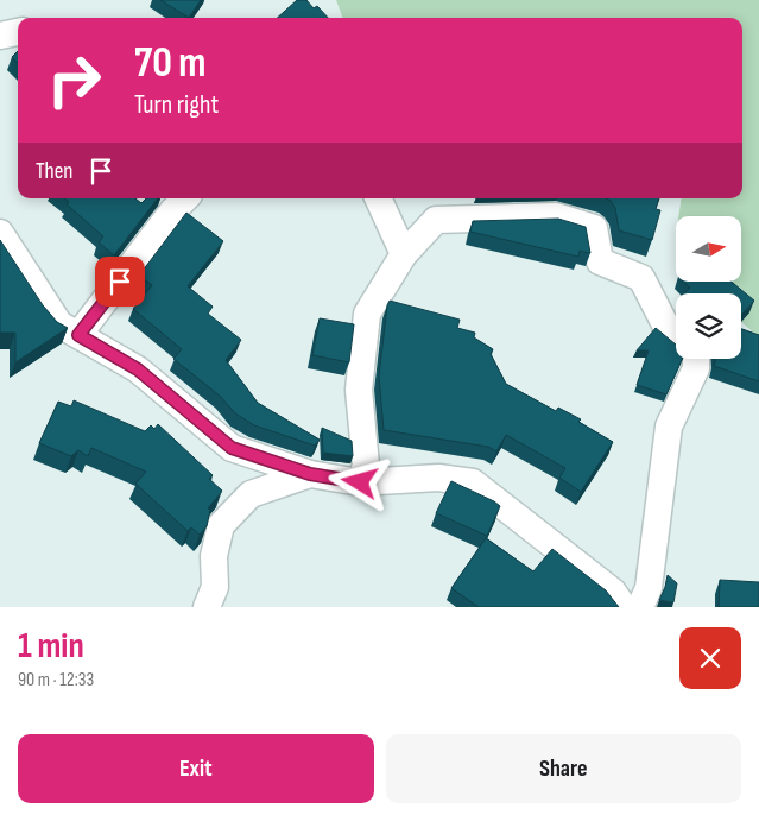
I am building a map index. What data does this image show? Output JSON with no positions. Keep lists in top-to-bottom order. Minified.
{"north":"right","page":{"turn":["70 m","Turn right"],"then":"Then","heading":["1 min","90 m · 12:33"],"buttons":["Exit","Share"]}}
